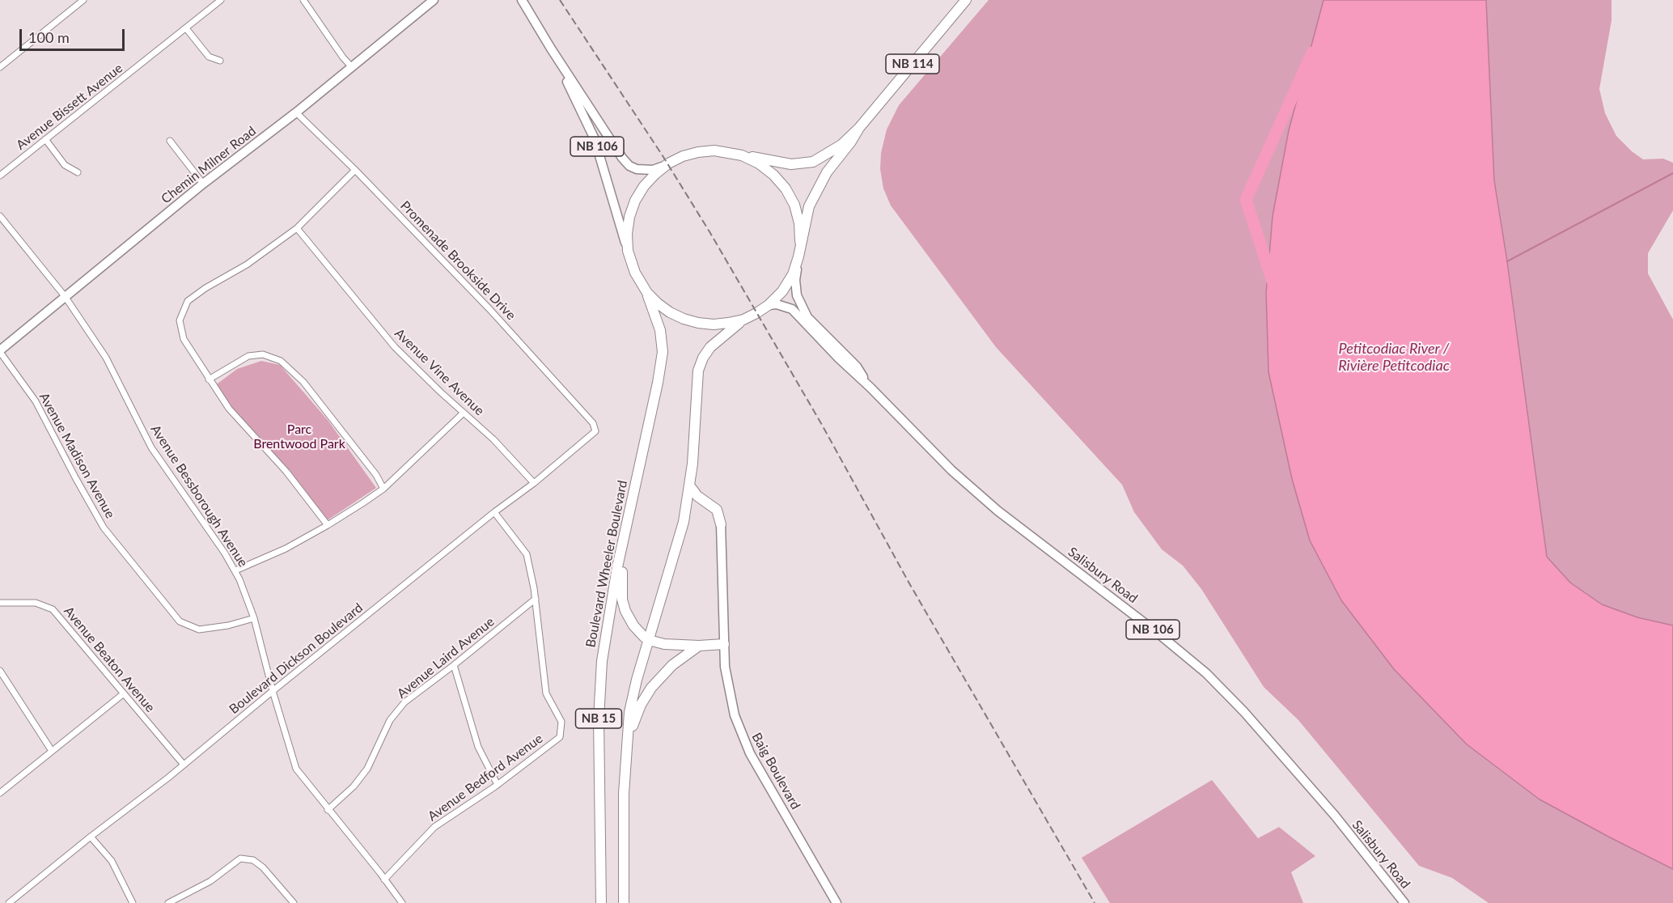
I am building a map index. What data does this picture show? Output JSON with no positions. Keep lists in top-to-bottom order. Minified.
{"streets":{"highway":["NB 114","Boulevard Wheeler Boulevard","NB 15"],"main road":["NB 106","Chemin Milner Road","Salisbury Road","Baig Boulevard"],"street":["Avenue Bissett Avenue","Promenade Brookside Drive","Avenue Vine Avenue","Avenue Madison Avenue","Avenue Bessborough Avenue","Avenue Laird Avenue","Boulevard Dickson Boulevard","Avenue Beaton Avenue","Avenue Bedford Avenue"]},"crossings":[["NB 114","NB 106"],["NB 114","Boulevard Wheeler Boulevard"],["NB 114","Salisbury Road"],["NB 114","NB 15"],["NB 106","Boulevard Wheeler Boulevard"],["NB 106","Salisbury Road"],["NB 106","NB 15"],["Chemin Milner Road","Promenade Brookside Drive"],["Chemin Milner Road","Avenue Madison Avenue"],["Chemin Milner Road","Avenue Bessborough Avenue"],["Promenade Brookside Drive","Boulevard Dickson Boulevard"],["Avenue Vine Avenue","Boulevard Dickson Boulevard"],["Avenue Madison Avenue","Avenue Bessborough Avenue"],["Avenue Bessborough Avenue","Avenue Laird Avenue"],["Avenue Bessborough Avenue","Boulevard Dickson Boulevard"],["Avenue Bessborough Avenue","Avenue Bedford Avenue"],["Boulevard Wheeler Boulevard","Salisbury Road"],["Boulevard Wheeler Boulevard","NB 15"],["Salisbury Road","NB 15"],["Avenue Laird Avenue","Avenue Bedford Avenue"],["Boulevard Dickson Boulevard","Avenue Beaton Avenue"]],"water":["Petitcodiac River / Rivière Petitcodiac"],"parks":["Parc Brentwood Park"],"scale_bar":"100 m"}
